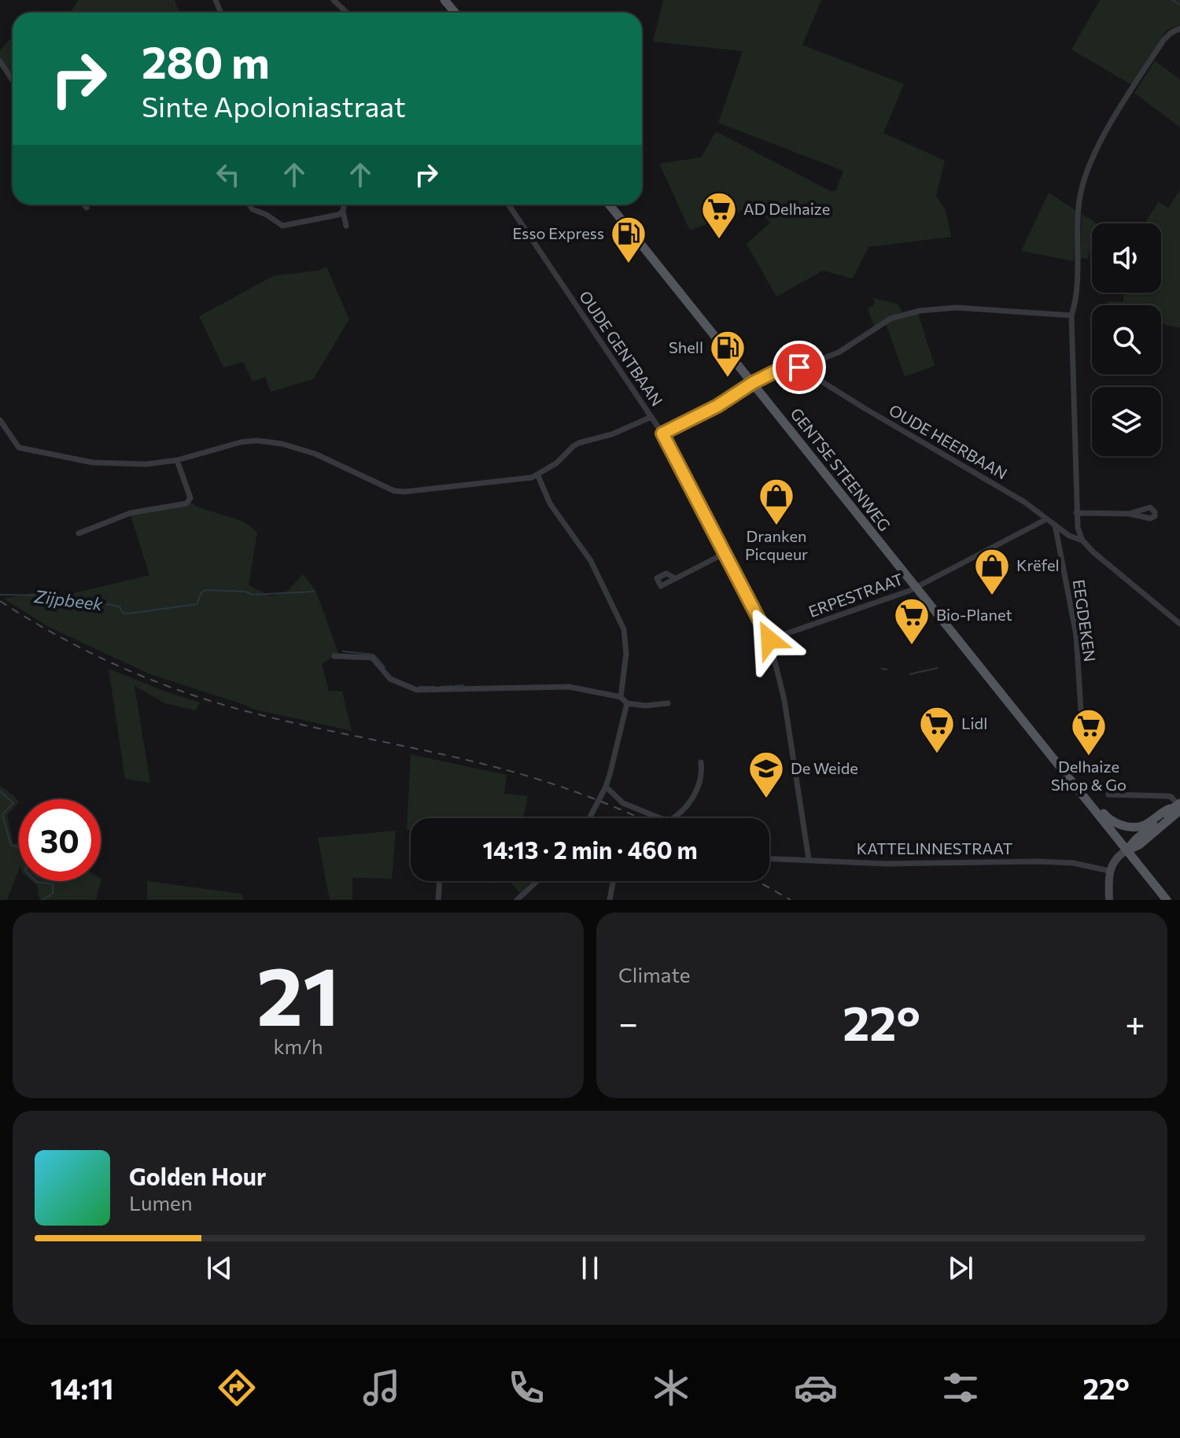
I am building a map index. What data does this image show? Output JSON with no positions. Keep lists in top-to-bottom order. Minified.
{"streets":{"main road":["GENTSE STEENWEG"],"street":["OUDE GENTBAAN","OUDE HEERBAAN","ERPESTRAAT","EEGDEKEN","KATTELINNESTRAAT"]},"crossings":[["OUDE GENTBAAN","ERPESTRAAT"],["OUDE GENTBAAN","KATTELINNESTRAAT"],["OUDE HEERBAAN","ERPESTRAAT"],["OUDE HEERBAAN","EEGDEKEN"],["GENTSE STEENWEG","ERPESTRAAT"]],"water":["Zijpbeek"],"places":{"supermarket":["AD Delhaize","Bio-Planet","Lidl","Delhaize Shop & Go"],"fuel station":["Esso Express","Shell"],"shop":["Dranken Picqueur","Krëfel"],"school or university":["De Weide"]},"page":{"turn":["280 m","Sinte Apoloniastraat"],"limit":"30","trip":"14:13 · 2 min · 460 m","tile":[["21","km/h"],"Climate"],"heat":["−","22°","+"],"song":["Golden Hour","Lumen"],"tabs":["14:11","22°"]}}
